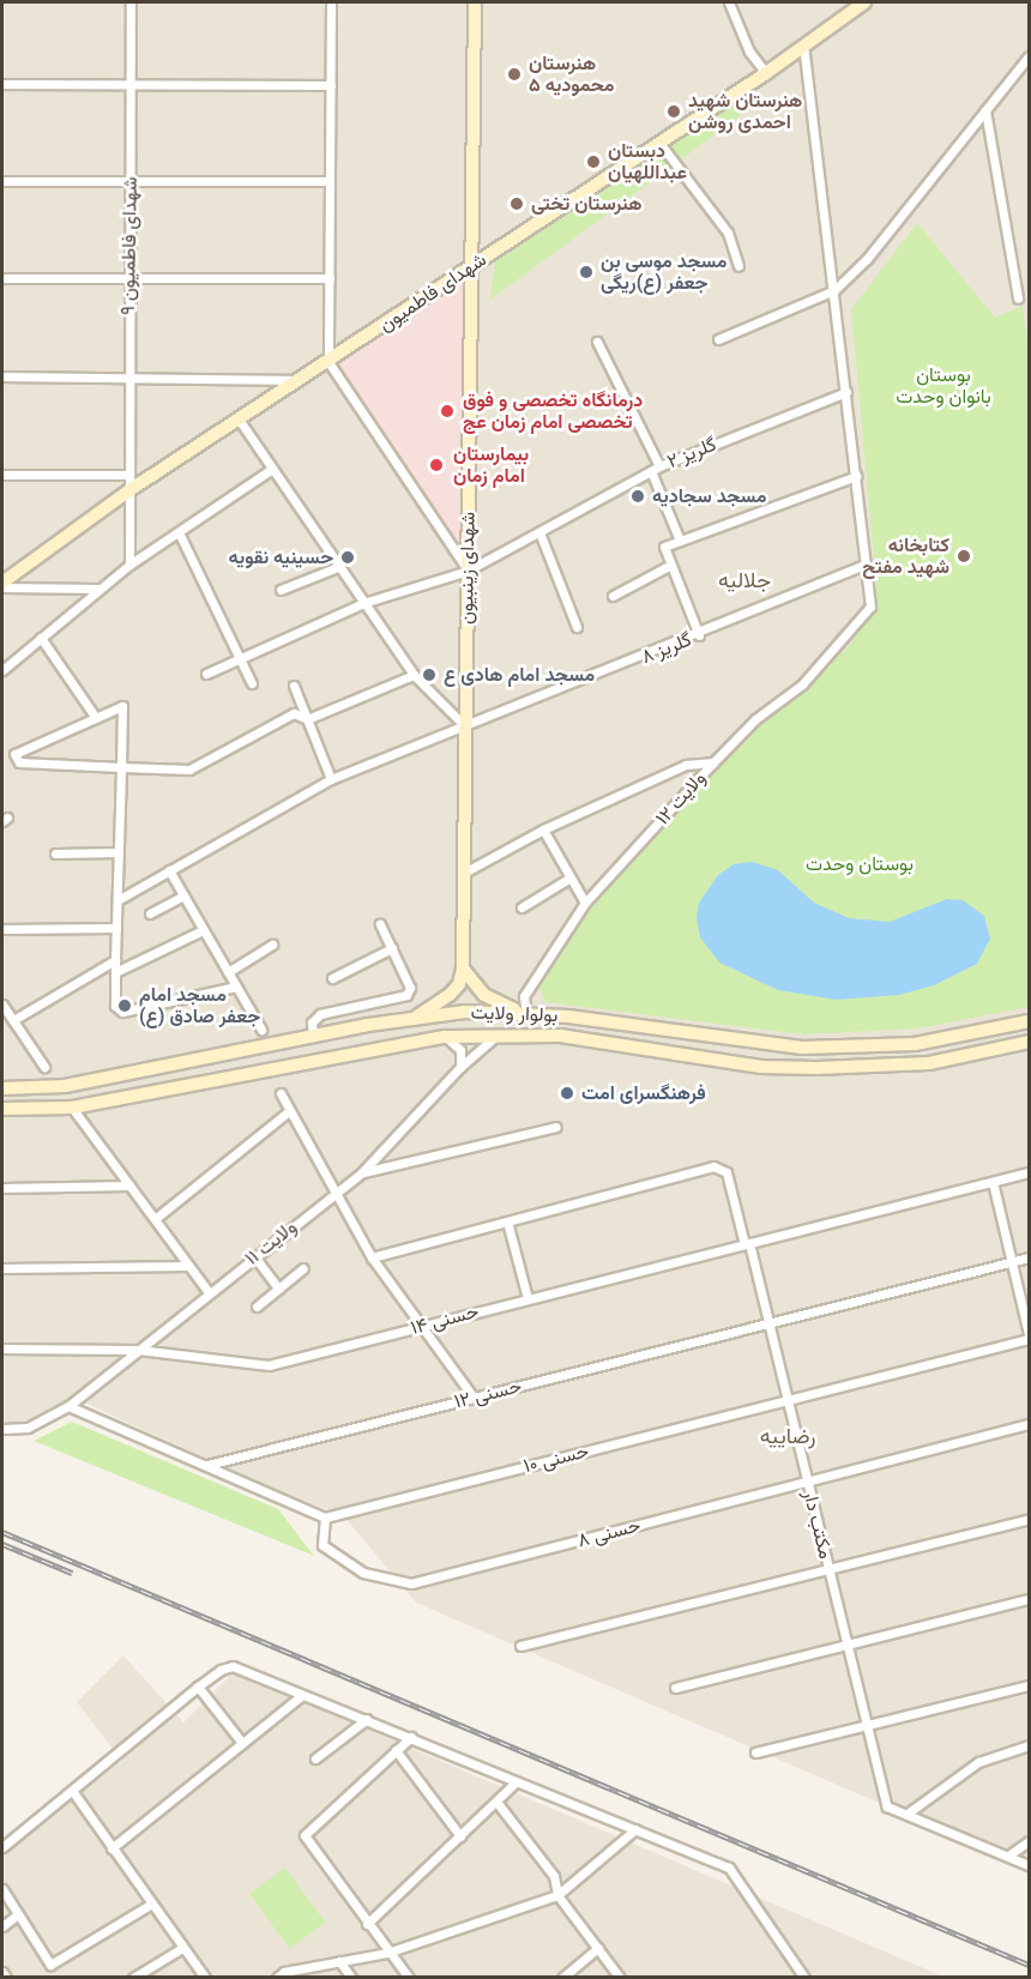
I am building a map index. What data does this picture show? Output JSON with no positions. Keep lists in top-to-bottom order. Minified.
{"streets":{"street":["شهدای فاطمیون ۹","شهدای فاطمیون","گلریز ۲","شهدای زینبیون","گلریز ۸","ولایت ۱۲","بولوار ولایت","ولایت ۱۱","حسنی ۱۴","حسنی ۱۲","حسنی ۱۰","مکتب دار","حسنی ۸"]},"crossings":[["شهدای فاطمیون ۹","شهدای فاطمیون"],["شهدای فاطمیون","شهدای زینبیون"],["گلریز ۲","شهدای زینبیون"],["شهدای زینبیون","گلریز ۸"],["گلریز ۸","ولایت ۱۲"],["ولایت ۱۲","بولوار ولایت"],["بولوار ولایت","ولایت ۱۱"],["ولایت ۱۱","حسنی ۱۴"],["حسنی ۱۴","مکتب دار"],["حسنی ۱۲","مکتب دار"],["حسنی ۱۰","مکتب دار"],["حسنی ۱۰","حسنی ۸"],["مکتب دار","حسنی ۸"]],"districts":["جلالیه","رضاییه"],"parks":["بوستان بانوان وحدت","بوستان وحدت"],"places":["هنرستان محمودیه ۵","هنرستان شهید احمدی روشن","دبستان عبداللهیان","هنرستان تختی","مسجد موسی بن جعفر (ع)ریگی","درمانگاه تخصصی و فوق تخصصی امام زمان عج","بیمارستان امام زمان","مسجد سجادیه","کتابخانه شهید مفتح","حسینیه نقویه","مسجد امام هادی ع","مسجد امام جعفر صادق (ع)","فرهنگسرای امت"]}
